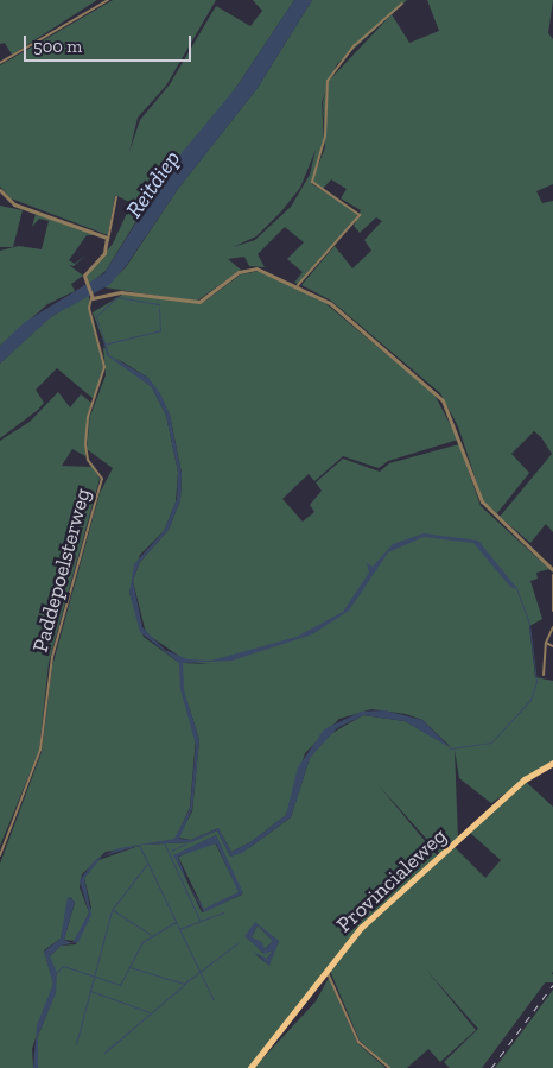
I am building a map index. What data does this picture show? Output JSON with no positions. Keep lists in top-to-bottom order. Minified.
{"streets":{"main road":["Provincialeweg"],"street":["Paddepoelsterweg"]},"water":["Reitdiep"],"scale_bar":"500 m"}
